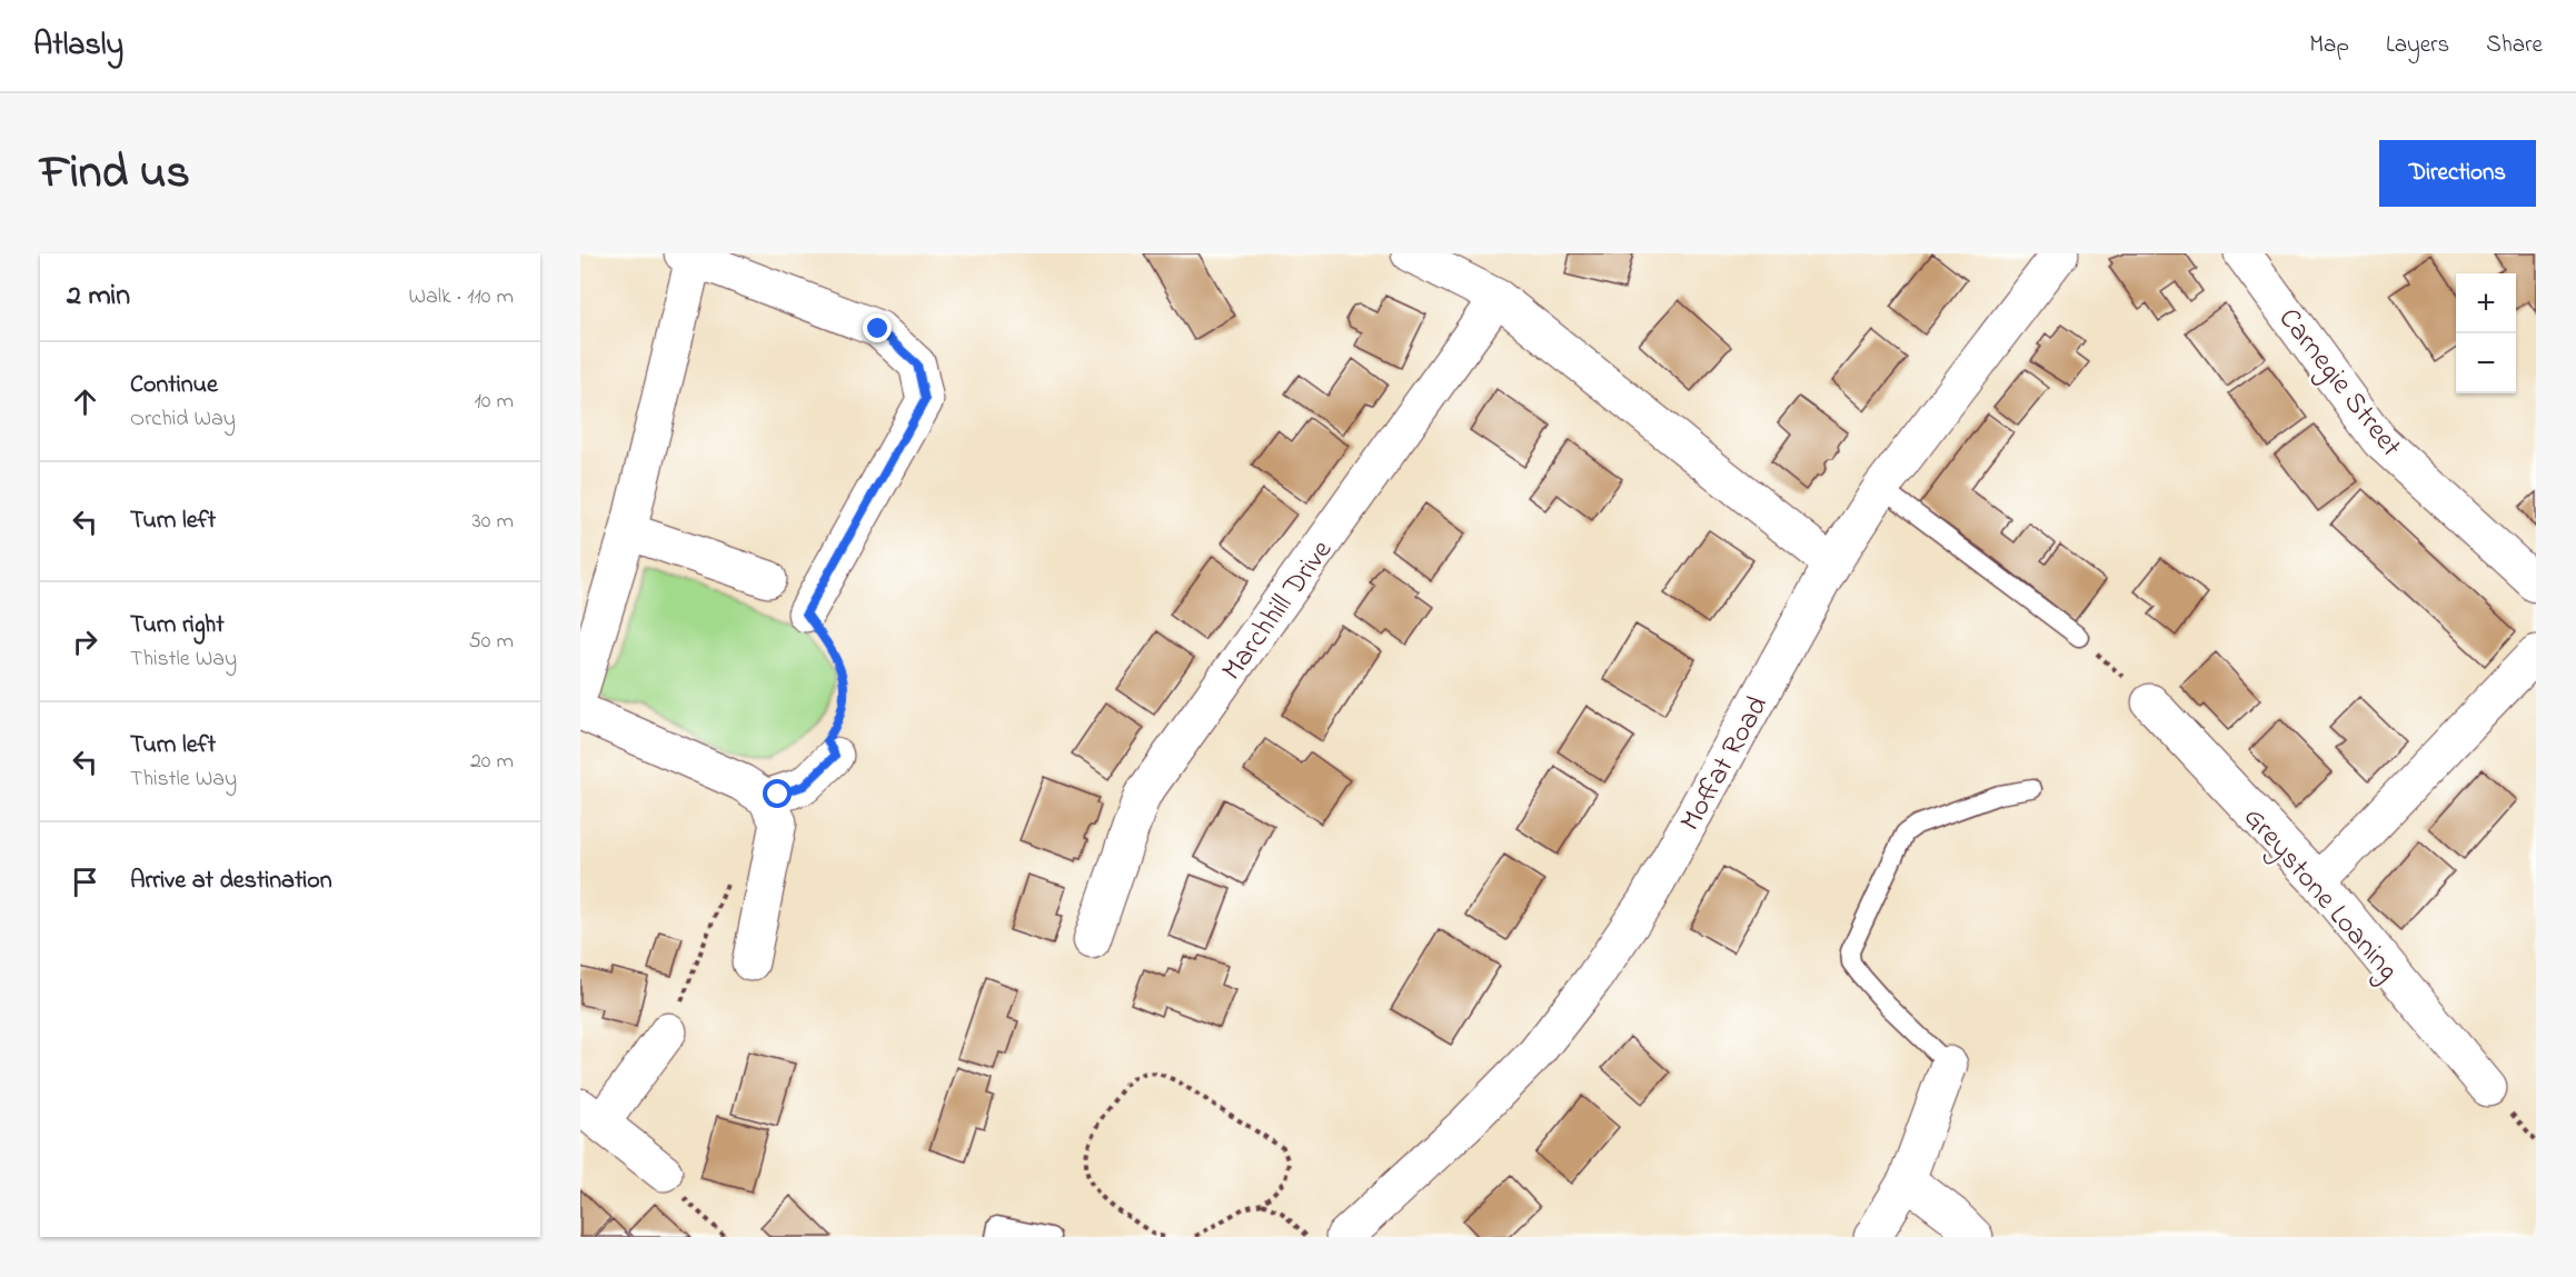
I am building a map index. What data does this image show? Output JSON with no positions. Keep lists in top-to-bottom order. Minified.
{"streets":{"street":["Carnegie Street","Marchhill Drive","Moffat Road","Greystone Loaning"]},"page":{"header":"Atlasly","nav":["Map","Layers","Share"],"title":"Find us","buttons":"Directions","heading":["2 min","Walk · 110 m"],"map_buttons":["+","−"],"list":[["Continue","Orchid Way","10 m"],["Turn left","30 m"],["Turn right","Thistle Way","50 m"],["Turn left","Thistle Way","20 m"],"Arrive at destination"]}}
